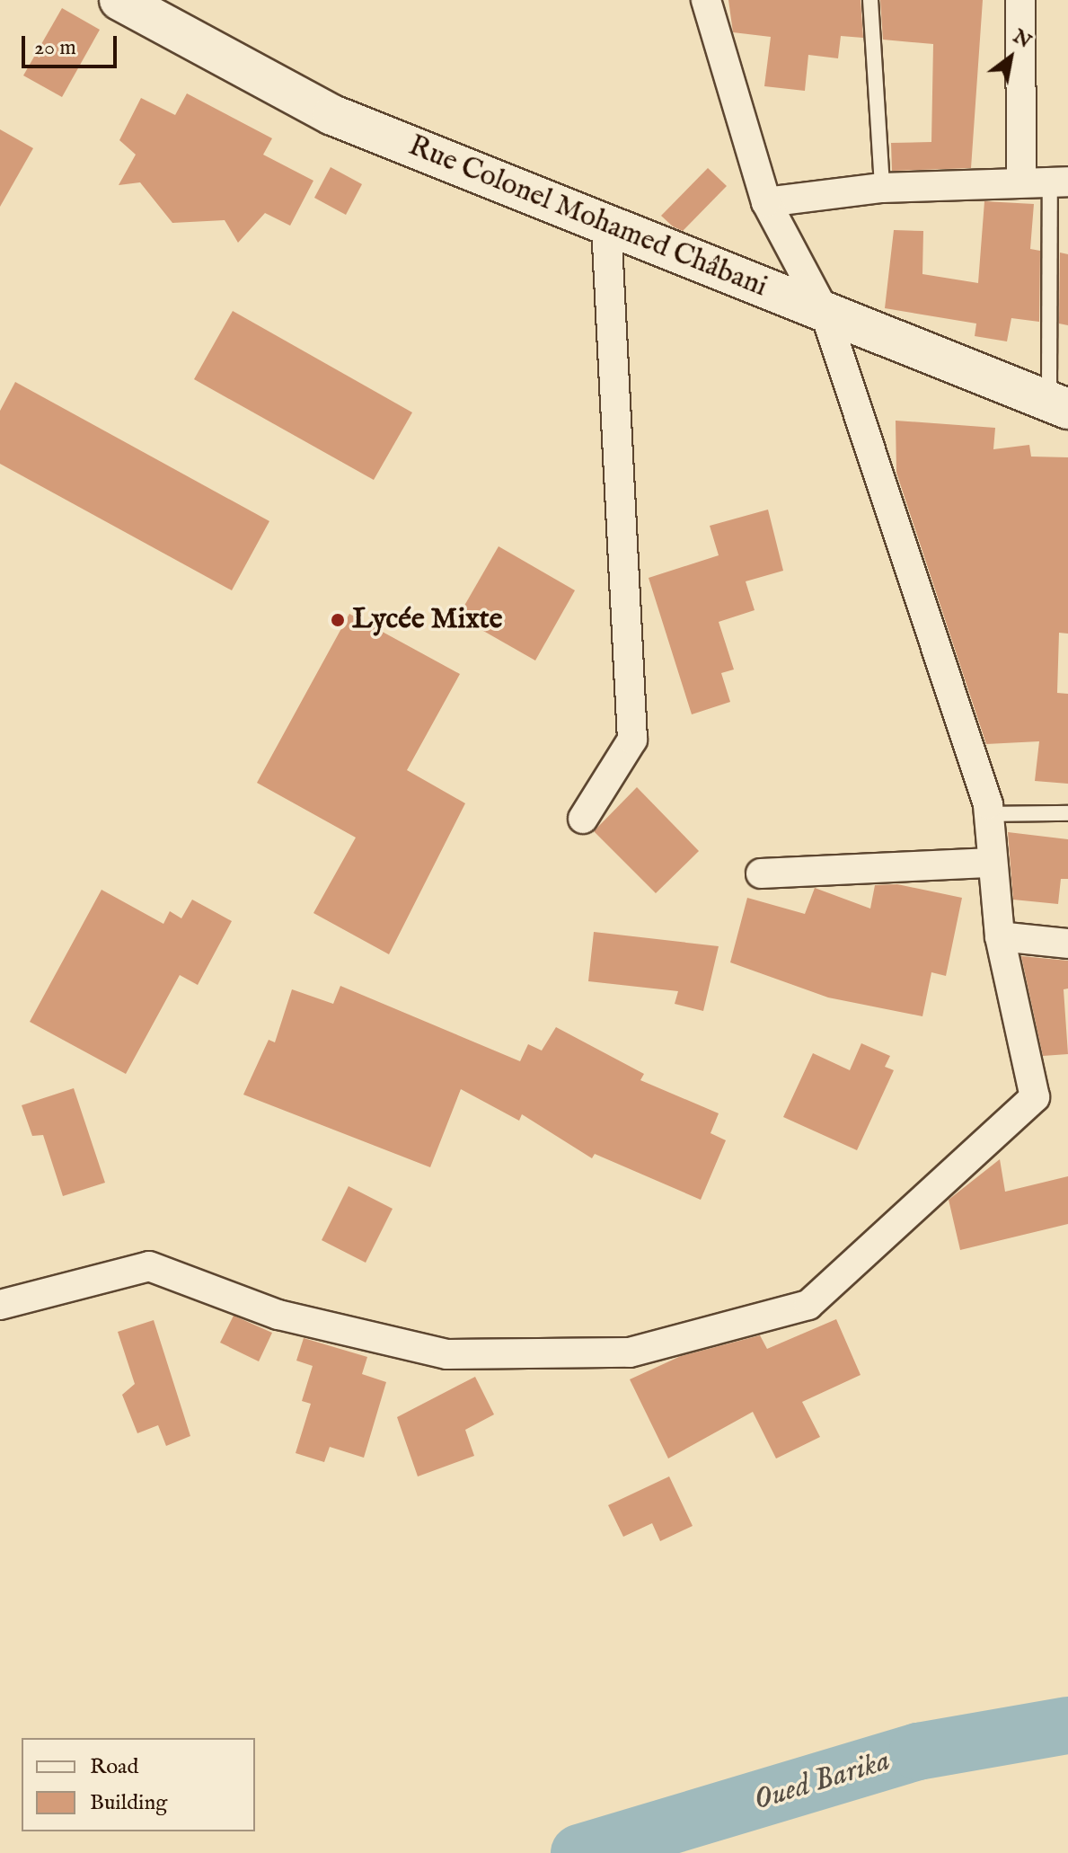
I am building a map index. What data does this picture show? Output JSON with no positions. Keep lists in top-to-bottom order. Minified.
{"streets":{"main road":["Rue Colonel Mohamed Châbani"]},"water":["Oued Barika"],"places":["Lycée Mixte"],"legend":["Road","Building"],"scale_bar":"20 m","north":"top right"}
